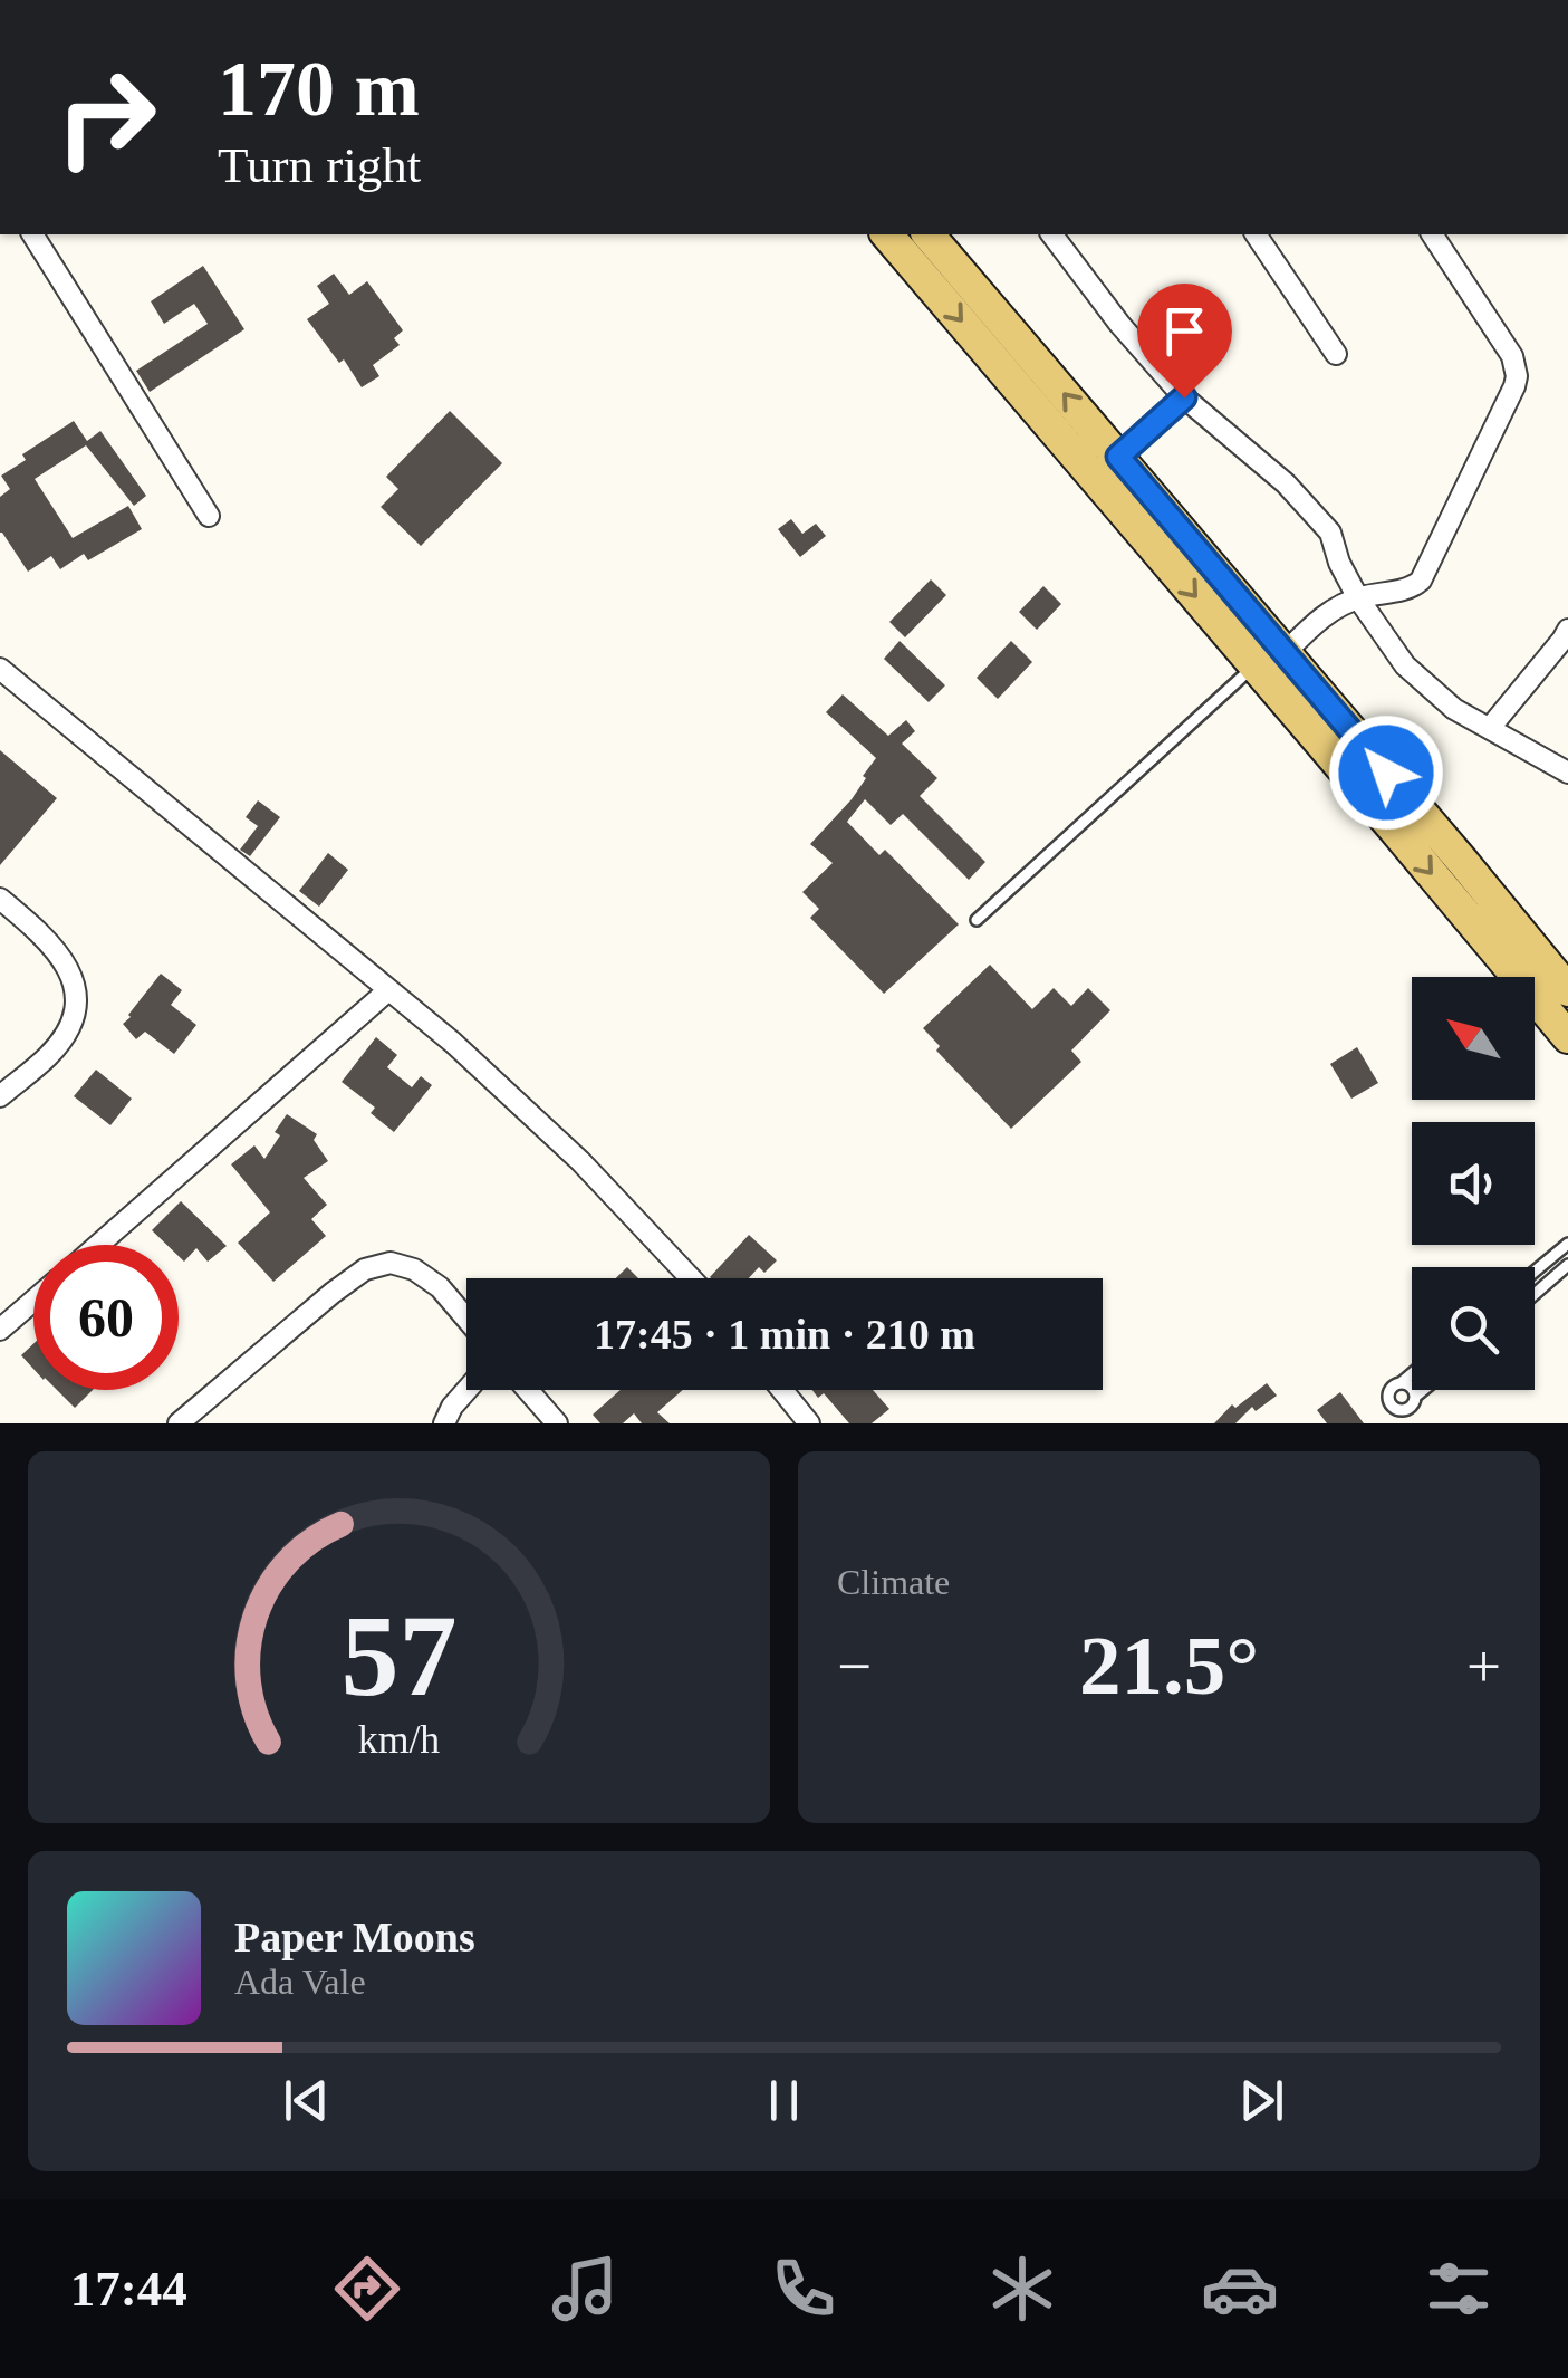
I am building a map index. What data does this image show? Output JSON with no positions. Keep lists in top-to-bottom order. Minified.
{"north":"top left","page":{"turn":["170 m","Turn right"],"limit":"60","trip":"17:45 · 1 min · 210 m","tile":"Climate","heat":["−","21.5°","+"],"song":["Paper Moons","Ada Vale"],"tabs":"17:44","gauge":["57","km/h"]}}
